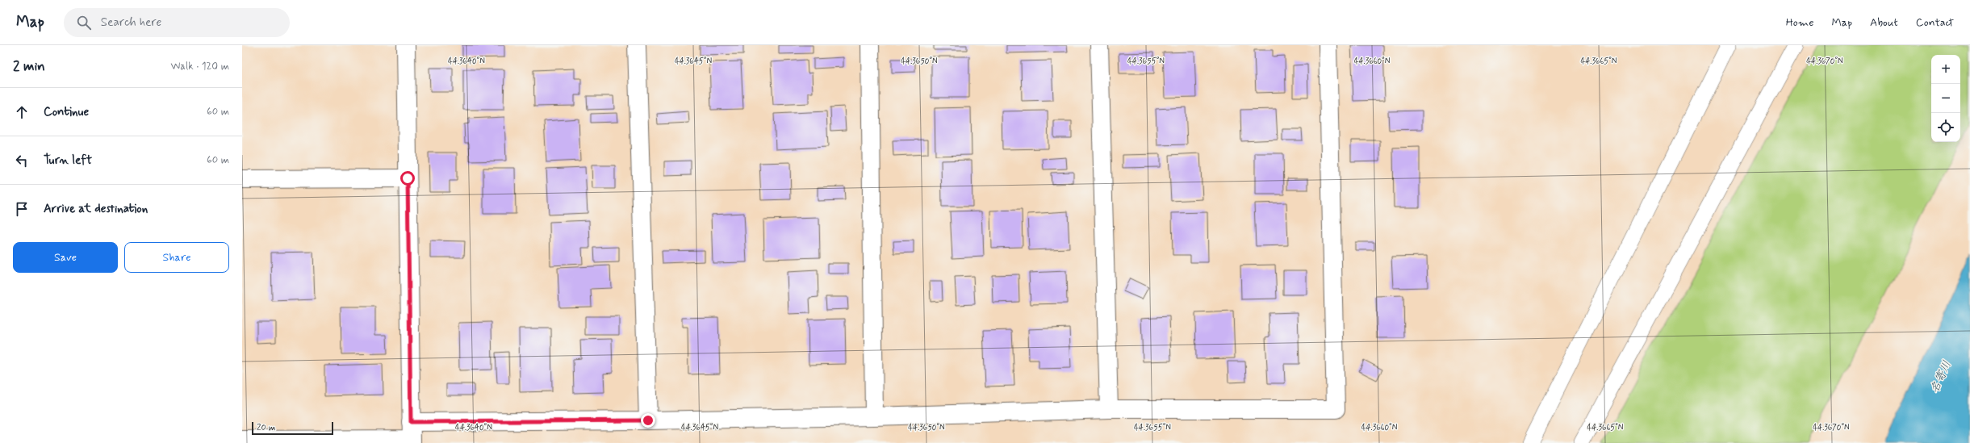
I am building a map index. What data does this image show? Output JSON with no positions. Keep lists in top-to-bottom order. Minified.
{"water":["名寄川"],"scale_bar":"20 m","page":{"header":"Map","search":"Search here","nav":["Home","Map","About","Contact"],"heading":["2 min","Walk · 120 m"],"map_buttons":["+","−"],"list":[["Continue","60 m"],["Turn left","60 m"],"Arrive at destination"],"buttons":["Save","Share"],"scale":"20 m"},"coordinates":["44.3640°N","44.3645°N","44.3650°N","44.3655°N","44.3660°N","44.3665°N","44.3670°N"]}
